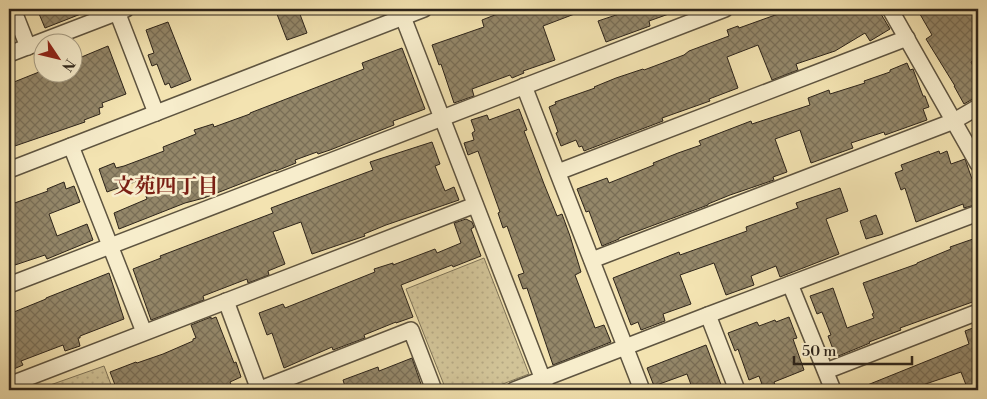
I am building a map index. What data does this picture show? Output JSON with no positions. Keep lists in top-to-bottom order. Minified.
{"districts":["文苑四丁目"],"scale_bar":"50 m","north":"bottom right"}
